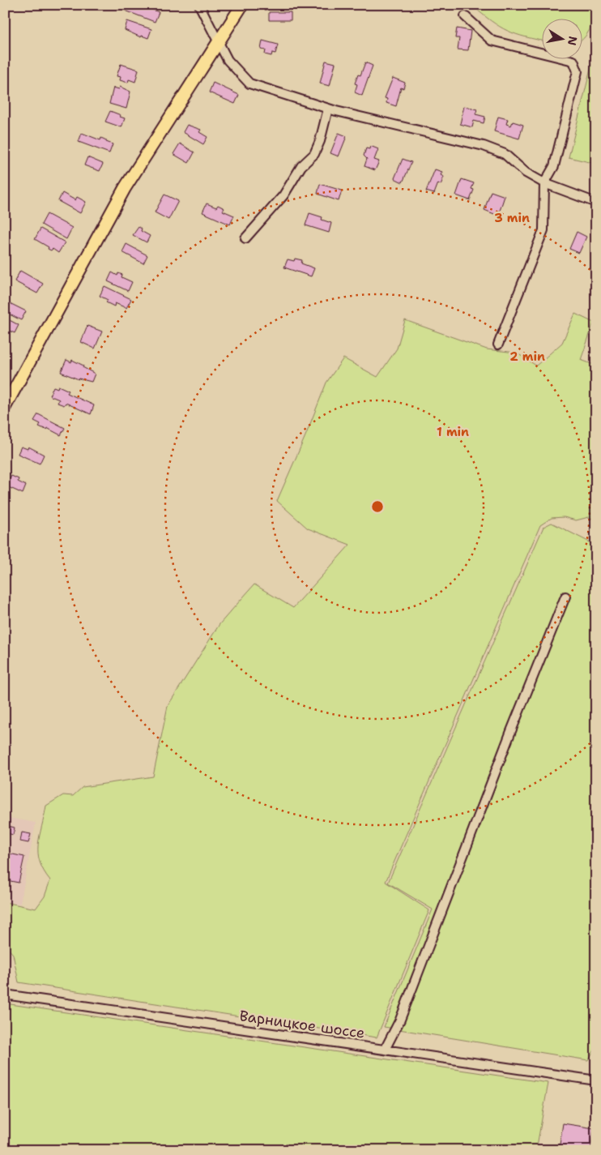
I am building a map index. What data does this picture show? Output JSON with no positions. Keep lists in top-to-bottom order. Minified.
{"streets":{"street":["Варницкое шоссе"]},"north":"right","rings":["3 min","2 min","1 min"]}
